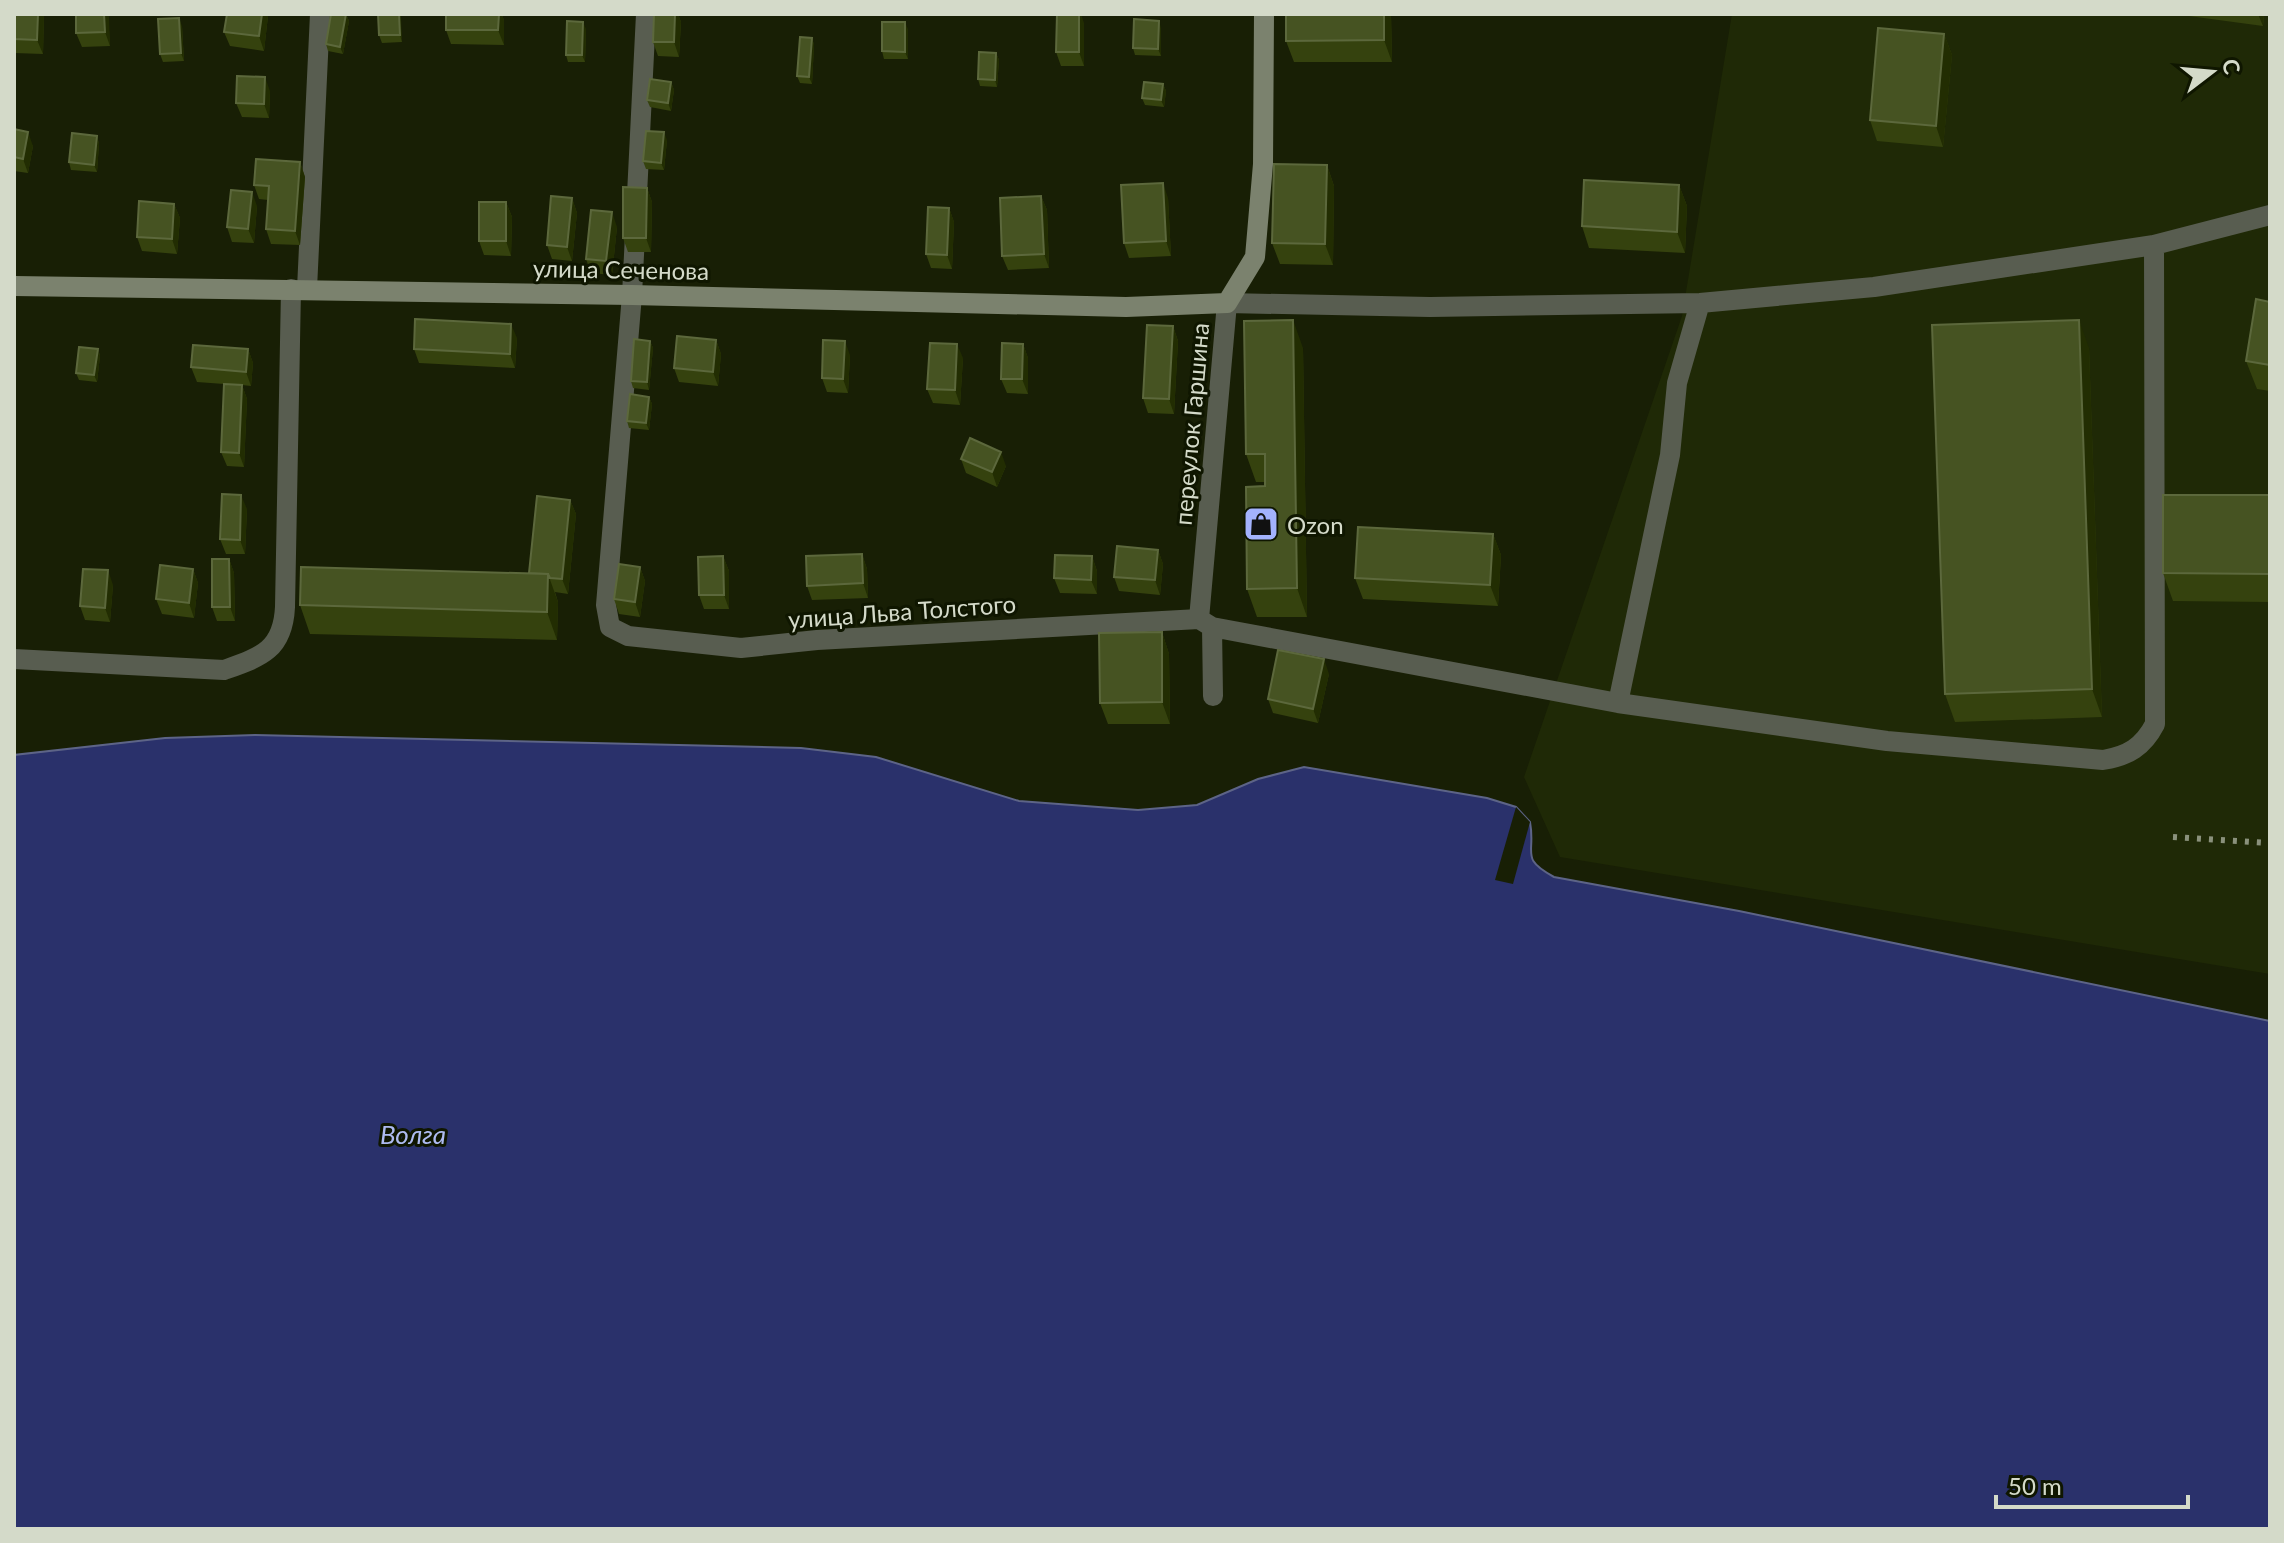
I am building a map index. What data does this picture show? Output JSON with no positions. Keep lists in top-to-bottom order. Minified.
{"streets":{"main road":["улица Сеченова","переулок Гаршина"],"street":["улица Льва Толстого"]},"crossings":[["улица Сеченова","переулок Гаршина"],["улица Сеченова","улица Льва Толстого"],["переулок Гаршина","улица Льва Толстого"]],"water":["Волга"],"places":{"shop":["Ozon"]},"scale_bar":"50 m","north":"right"}
